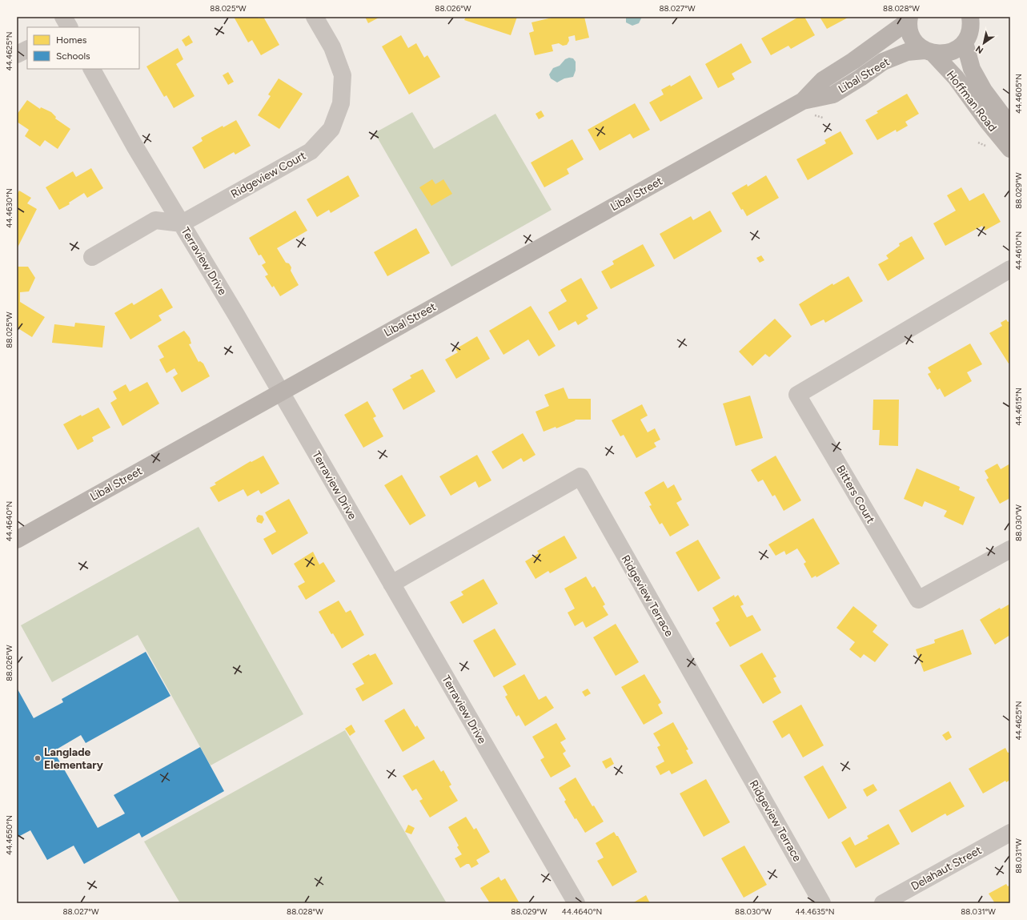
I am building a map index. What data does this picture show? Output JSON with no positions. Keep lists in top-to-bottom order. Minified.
{"streets":{"street":["Libal Street","Hoffman Road","Ridgeview Court","Terraview Drive","Bitters Court","Ridgeview Terrace","Delahaut Street"]},"crossings":[["Libal Street","Hoffman Road"],["Libal Street","Terraview Drive"],["Ridgeview Court","Terraview Drive"],["Terraview Drive","Ridgeview Terrace"]],"places":["Langlade Elementary"],"legend":["Homes","Schools"],"north":"bottom left","coordinates":["88.025°W","88.026°W","88.027°W","88.028°W","44.4625°N","44.4605°N","88.029°W","44.4630°N","44.4610°N","44.4615°N","44.4640°N","88.030°W","44.4650°N","88.031°W","44.4635°N"]}
